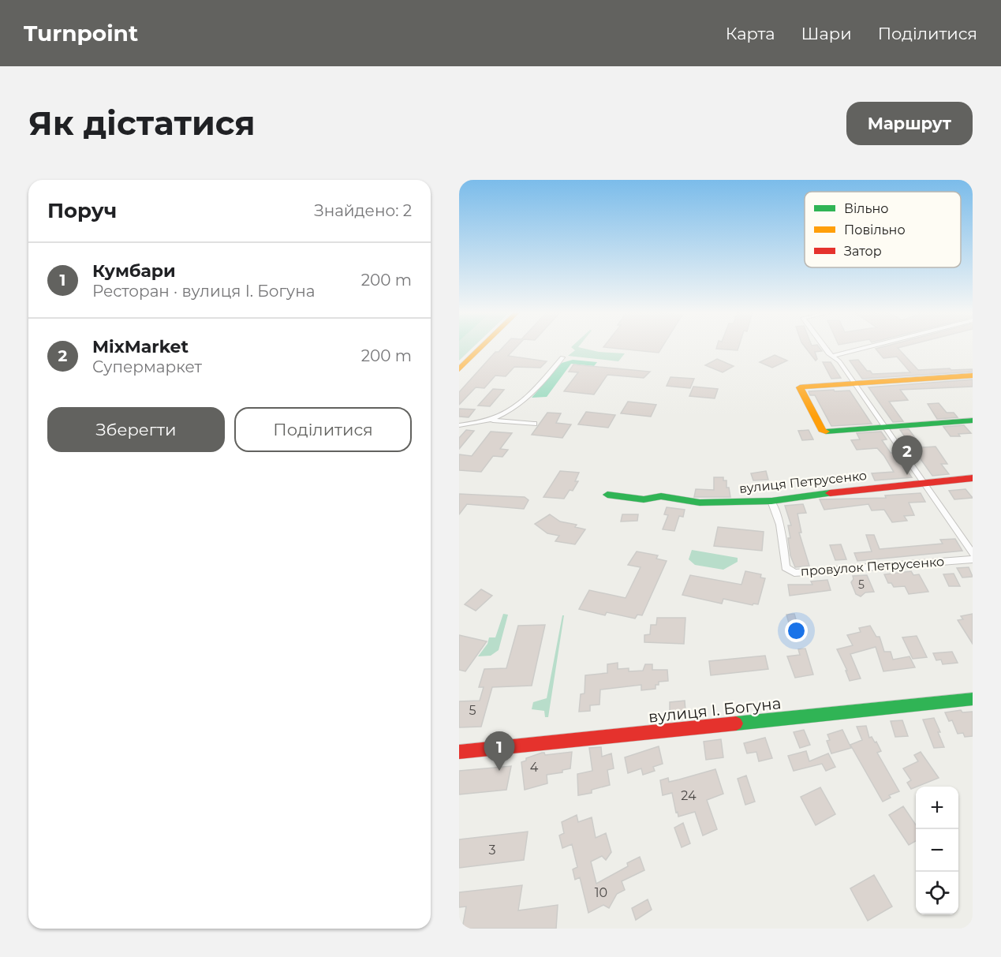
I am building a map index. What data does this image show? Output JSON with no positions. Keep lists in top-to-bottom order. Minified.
{"streets":{"street":["вулиця Петрусенко","провулок Петрусенко","вулиця І. Богуна"]},"crossings":[["вулиця Петрусенко","провулок Петрусенко"]],"house_numbers":["5","5","4","24","3","10"],"legend":["Вільно","Повільно","Затор"],"page":{"header":"Turnpoint","nav":["Карта","Шари","Поділитися"],"buttons":["Маршрут",["Зберегти","Поділитися"]],"title":"Як дістатися","heading":["Поруч","Знайдено: 2"],"list":[{"mark":"1","name":"Кумбари","note":"Ресторан · вулиця І. Богуна","value":"200 m"},{"mark":"2","name":"MixMarket","note":"Супермаркет","value":"200 m"}],"pins":["2","1"],"map_buttons":["+","−"]}}
